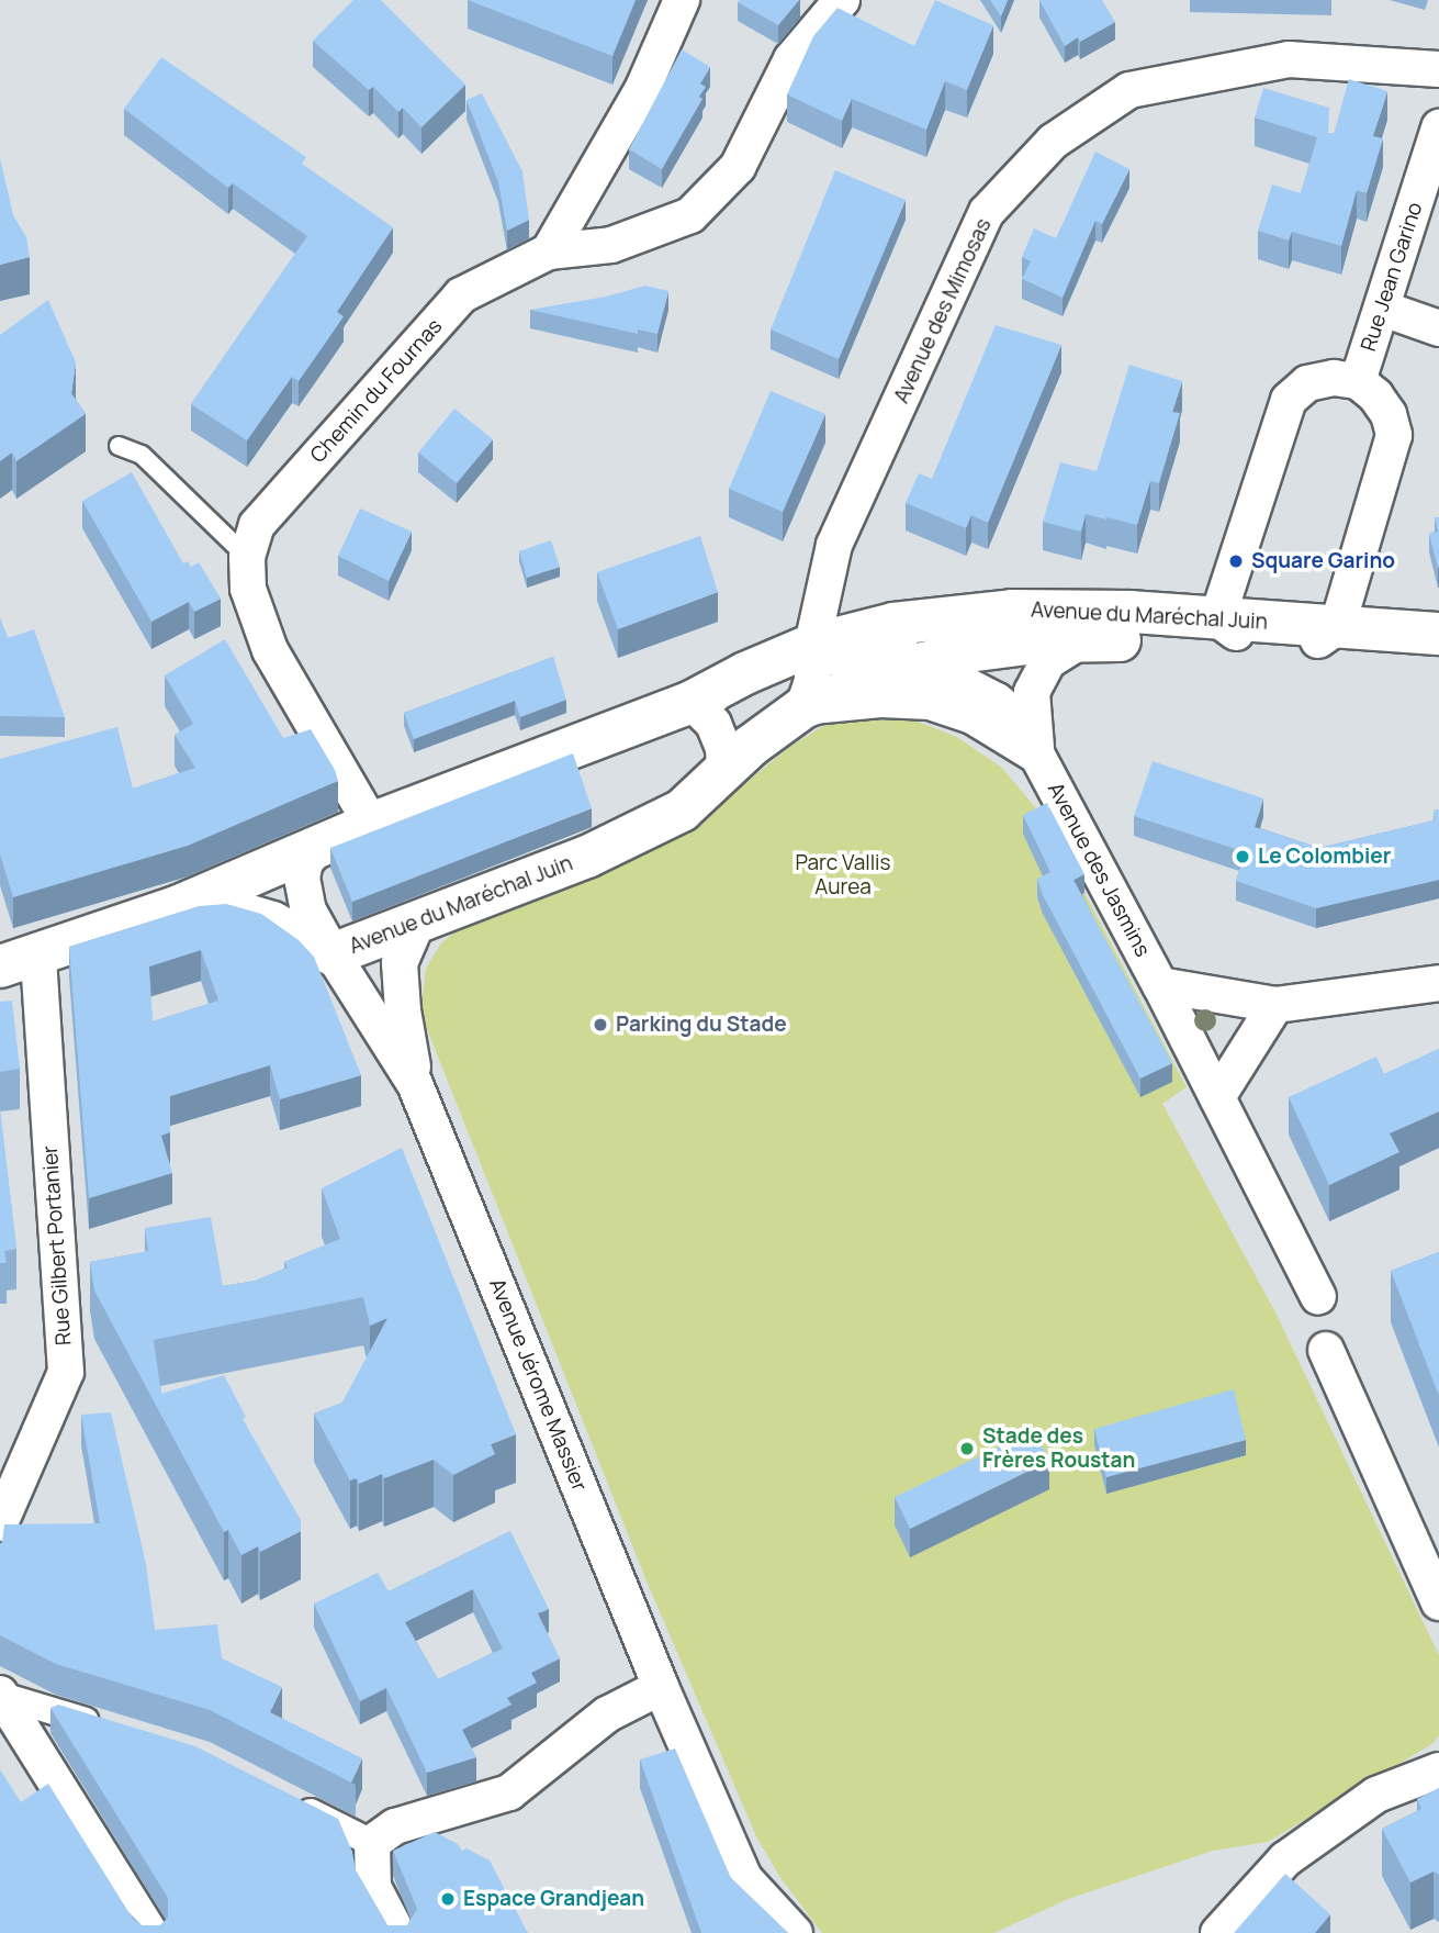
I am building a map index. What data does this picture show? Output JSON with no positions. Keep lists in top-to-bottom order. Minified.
{"streets":{"main road":["Avenue du Maréchal Juin"],"street":["Rue Jean Garino","Avenue des Mimosas","Chemin du Fournas","Avenue des Jasmins","Rue Gilbert Portanier","Avenue Jérome Massier"]},"crossings":[["Avenue des Mimosas","Avenue du Maréchal Juin"],["Avenue des Mimosas","Avenue des Jasmins"],["Chemin du Fournas","Avenue du Maréchal Juin"],["Avenue du Maréchal Juin","Avenue des Jasmins"],["Avenue du Maréchal Juin","Avenue Jérome Massier"]],"parks":["Parc Vallis Aurea"],"places":["Square Garino","Le Colombier","Parking du Stade","Stade des Frères Roustan","Espace Grandjean"]}
